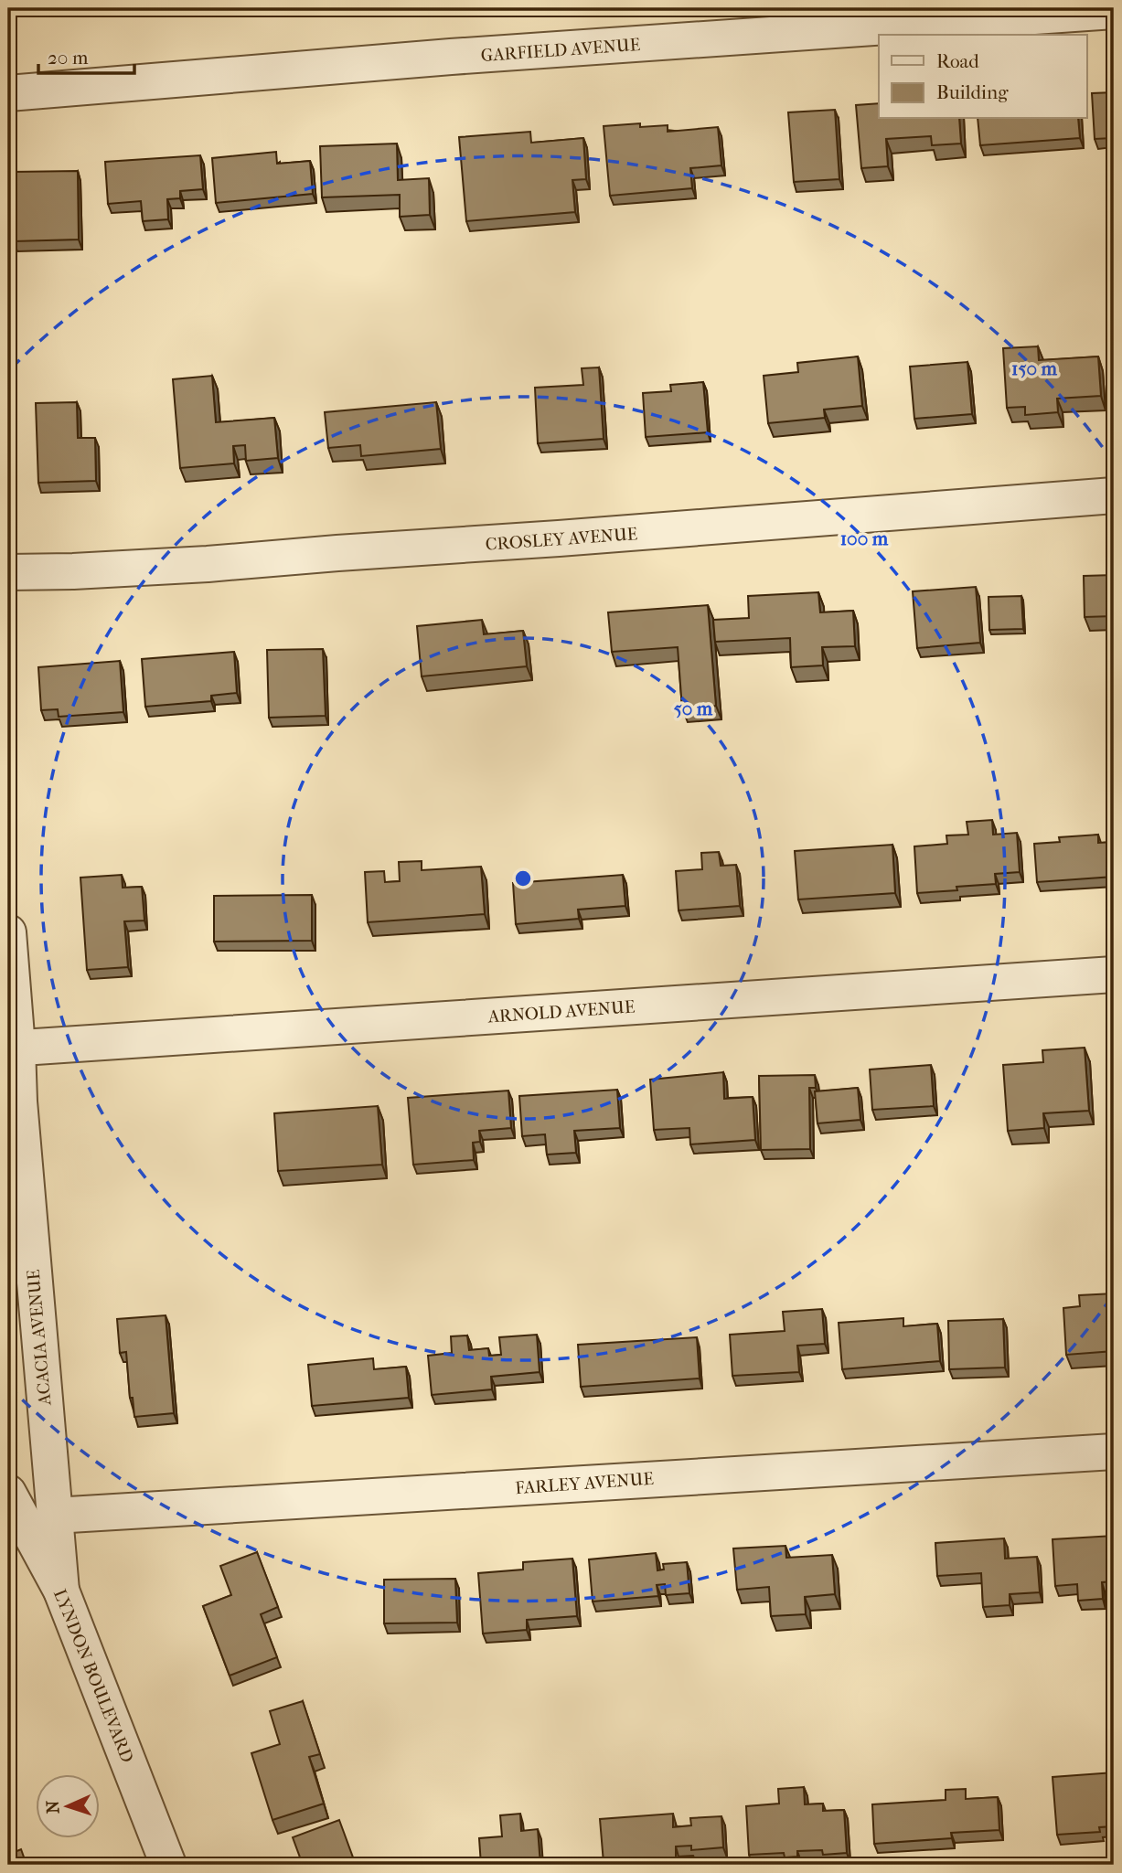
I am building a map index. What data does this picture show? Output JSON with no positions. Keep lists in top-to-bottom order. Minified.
{"streets":{"street":["GARFIELD AVENUE","CROSLEY AVENUE","ARNOLD AVENUE","ACACIA AVENUE","FARLEY AVENUE","LYNDON BOULEVARD"]},"crossings":[["ARNOLD AVENUE","ACACIA AVENUE"],["ACACIA AVENUE","FARLEY AVENUE"],["ACACIA AVENUE","LYNDON BOULEVARD"]],"legend":["Road","Building"],"scale_bar":"20 m","north":"left","rings":["150 m","100 m","50 m"]}
